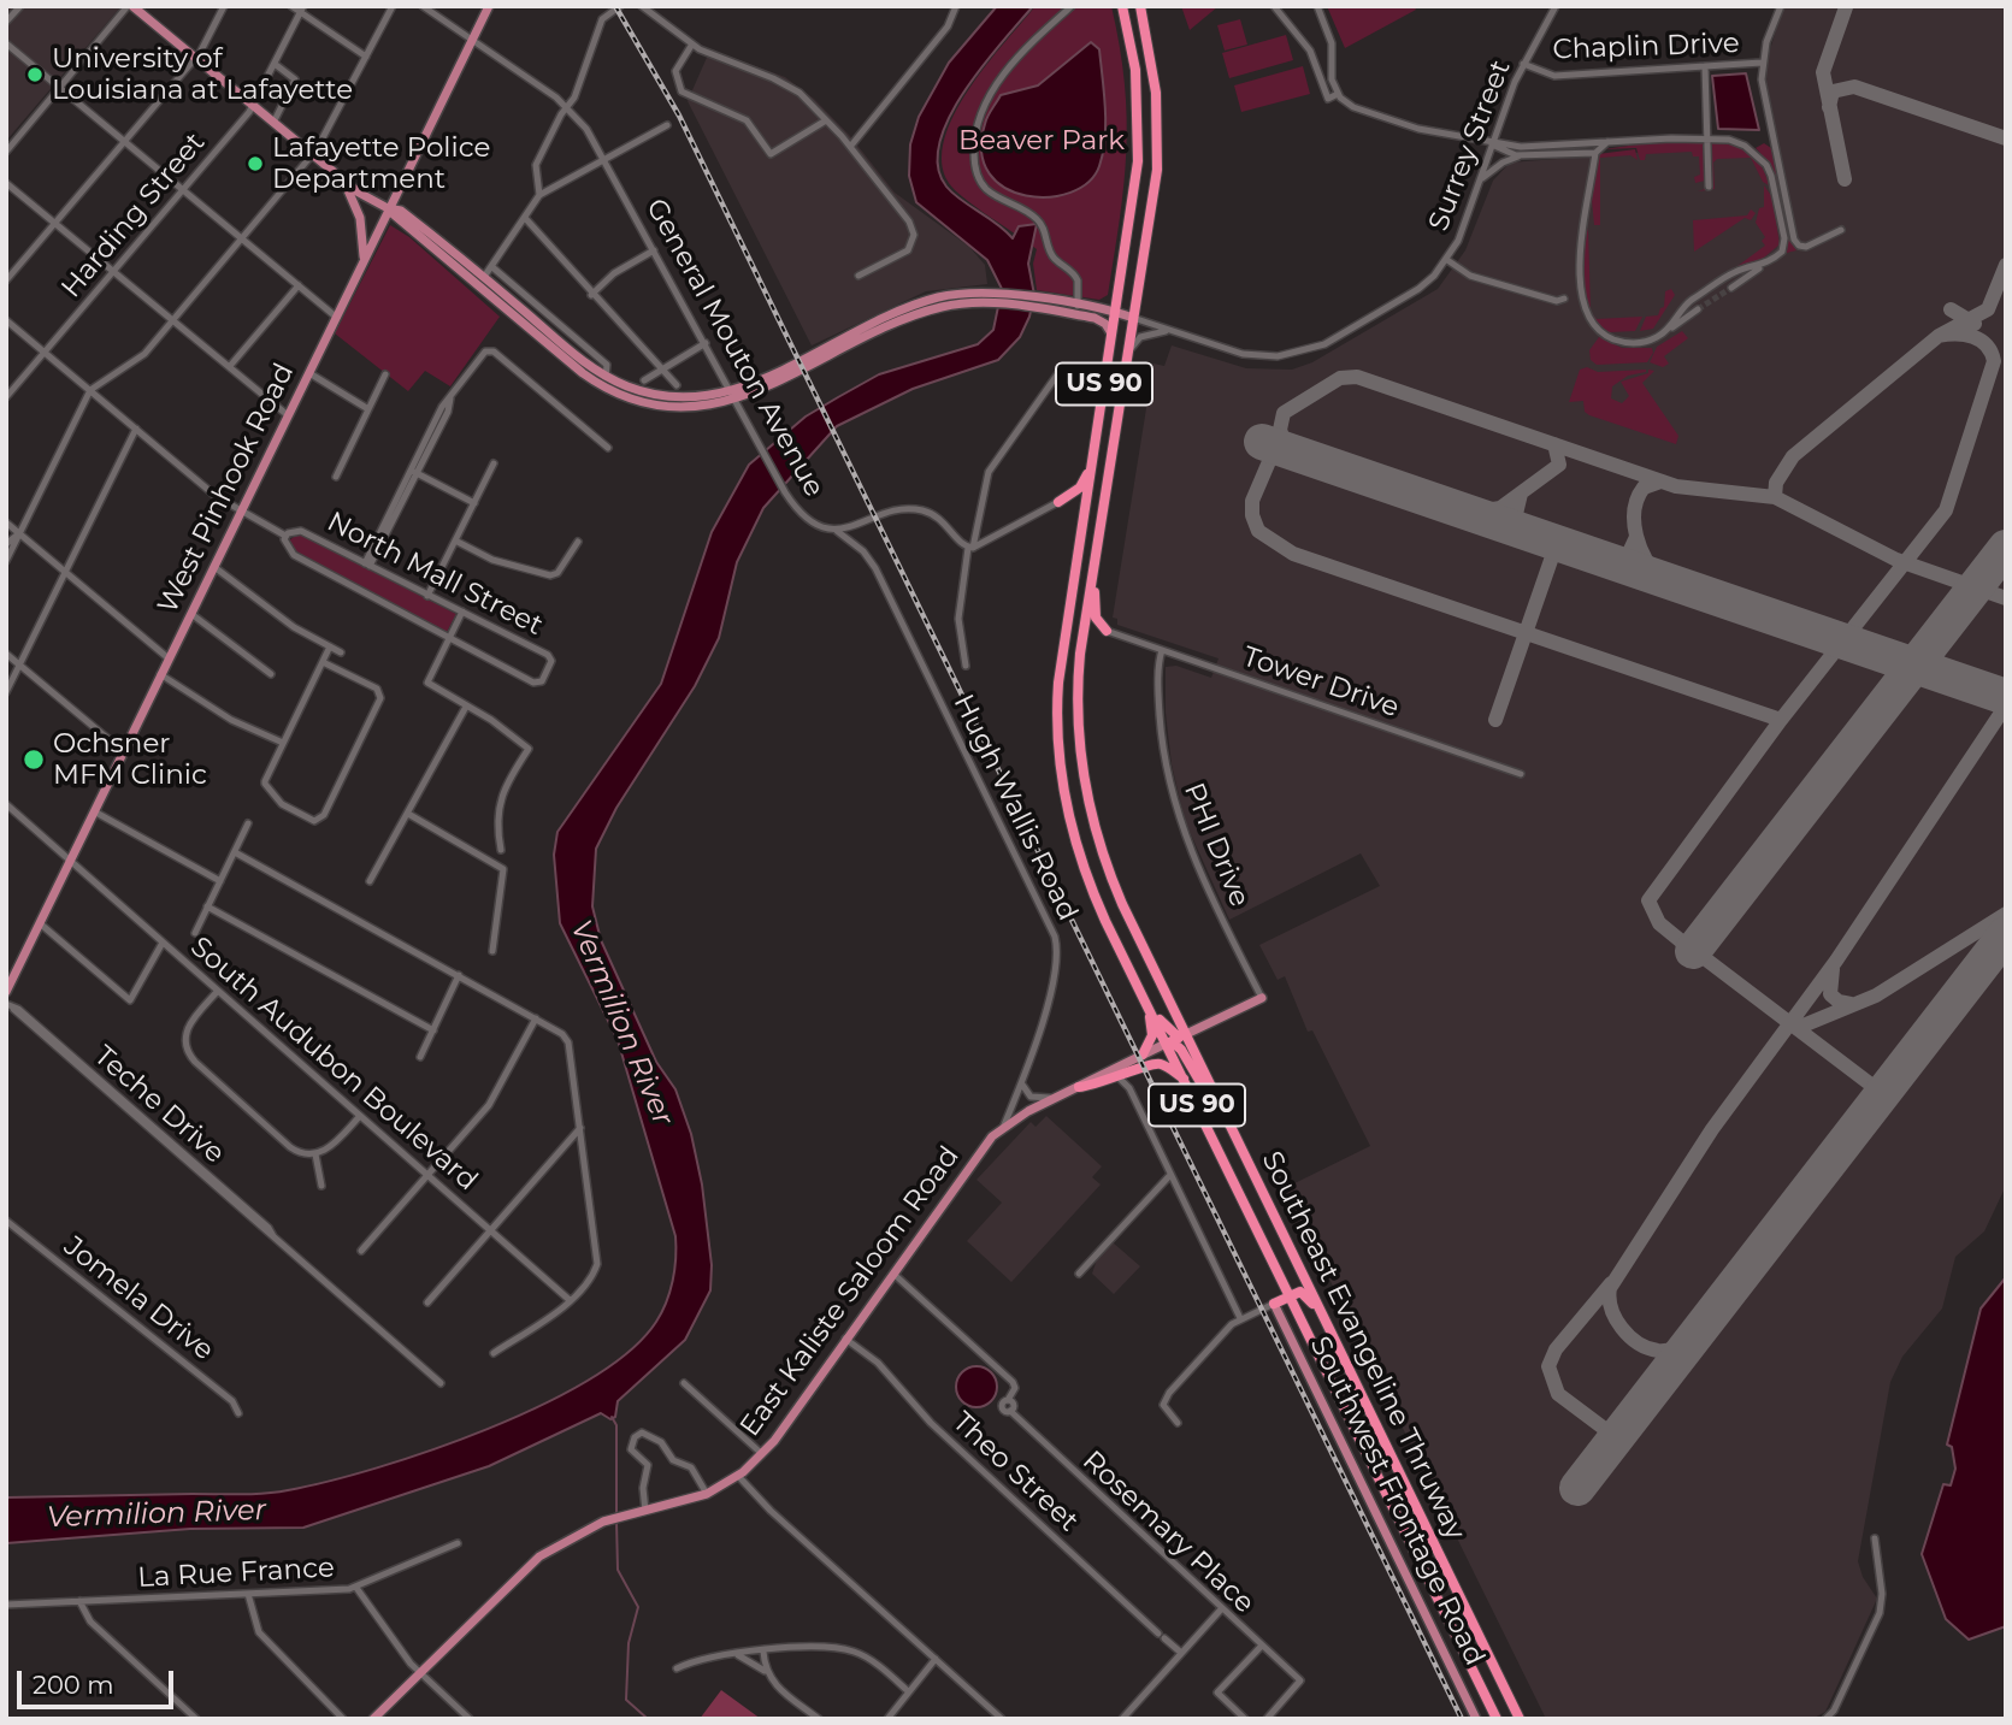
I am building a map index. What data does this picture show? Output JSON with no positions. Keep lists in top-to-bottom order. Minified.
{"streets":{"highway":["US 90","Southeast Evangeline Thruway"],"main road":["West Pinhook Road","East Kaliste Saloom Road","Southwest Frontage Road"],"street":["Chaplin Drive","Surrey Street","Harding Street","General Mouton Avenue","North Mall Street","Tower Drive","Hugh Wallis Road","PHI Drive","South Audubon Boulevard","Teche Drive","Jomela Drive","Theo Street","Rosemary Place","La Rue France"]},"crossings":[["Chaplin Drive","Surrey Street"],["Surrey Street","Southeast Evangeline Thruway"],["General Mouton Avenue","West Pinhook Road"],["General Mouton Avenue","Hugh Wallis Road"],["US 90","East Kaliste Saloom Road"],["US 90","Southeast Evangeline Thruway"],["West Pinhook Road","South Audubon Boulevard"],["Tower Drive","PHI Drive"],["Hugh Wallis Road","East Kaliste Saloom Road"],["PHI Drive","East Kaliste Saloom Road"],["East Kaliste Saloom Road","Southeast Evangeline Thruway"],["East Kaliste Saloom Road","Theo Street"],["East Kaliste Saloom Road","Rosemary Place"]],"water":["Vermilion River"],"parks":["Beaver Park"],"places":["University of Louisiana at Lafayette","Lafayette Police Department","Ochsner MFM Clinic"],"scale_bar":"200 m"}
